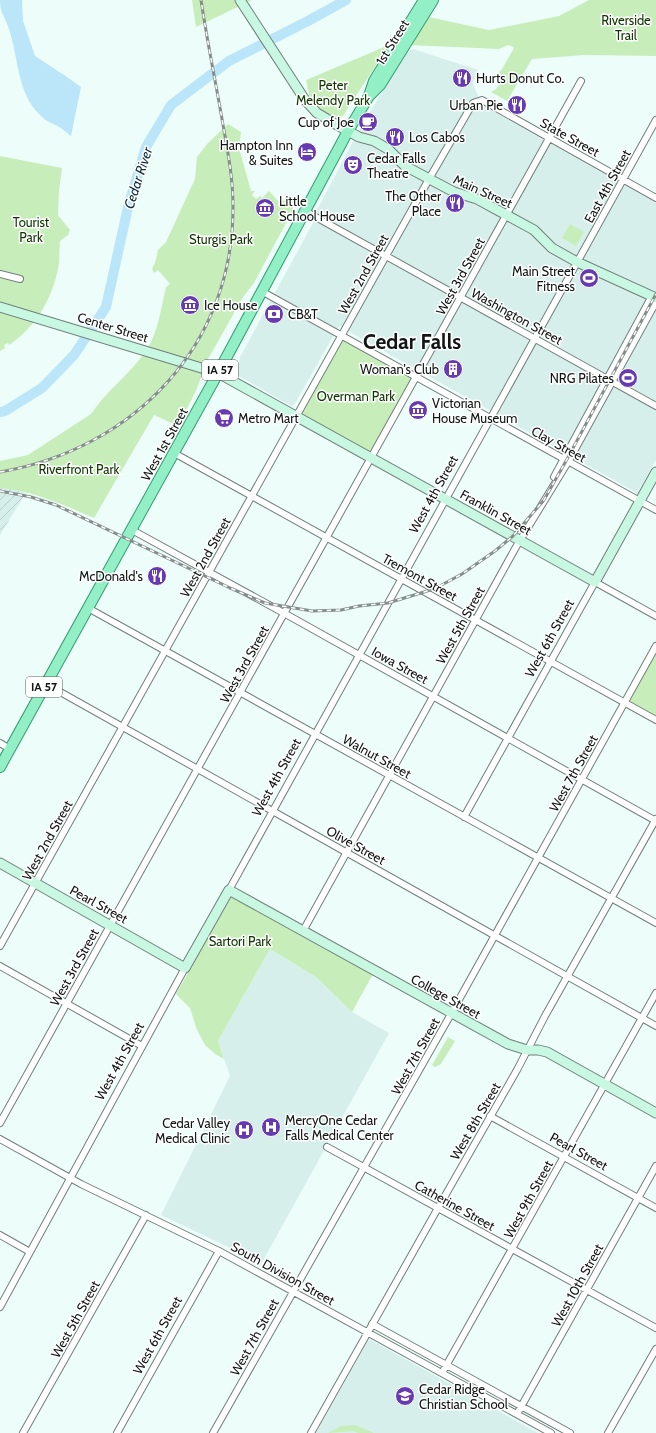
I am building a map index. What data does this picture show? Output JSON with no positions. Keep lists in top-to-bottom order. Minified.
{"streets":{"main road":["1st Street","IA 57","West 1st Street"],"street":["State Street","East 4th Street","Main Street","West 2nd Street","West 3rd Street","Washington Street","Center Street","Clay Street","West 4th Street","Franklin Street","Tremont Street","West 5th Street","West 6th Street","Iowa Street","Walnut Street","West 7th Street","Olive Street","Pearl Street","College Street","West 8th Street","West 9th Street","Catherine Street","South Division Street","West 10th Street"]},"crossings":[["1st Street","Main Street"],["1st Street","West 1st Street"],["State Street","East 4th Street"],["State Street","West 2nd Street"],["State Street","West 3rd Street"],["East 4th Street","Main Street"],["East 4th Street","West 4th Street"],["Main Street","West 2nd Street"],["Main Street","West 3rd Street"],["Main Street","West 1st Street"],["Main Street","West 4th Street"],["Main Street","West 5th Street"],["West 2nd Street","Washington Street"],["West 2nd Street","Clay Street"],["West 2nd Street","Franklin Street"],["West 2nd Street","Tremont Street"],["West 2nd Street","Iowa Street"],["West 2nd Street","Walnut Street"],["West 2nd Street","Olive Street"],["West 2nd Street","Pearl Street"],["West 3rd Street","Washington Street"],["West 3rd Street","Clay Street"],["West 3rd Street","Franklin Street"],["West 3rd Street","Tremont Street"],["West 3rd Street","Iowa Street"],["West 3rd Street","Walnut Street"],["West 3rd Street","Olive Street"],["West 3rd Street","Pearl Street"],["Washington Street","West 1st Street"],["Washington Street","West 4th Street"],["Washington Street","West 5th Street"],["Center Street","West 1st Street"],["Center Street","Franklin Street"],["West 1st Street","Clay Street"],["West 1st Street","Franklin Street"],["West 1st Street","Tremont Street"],["West 1st Street","Iowa Street"],["West 1st Street","Walnut Street"],["West 1st Street","Olive Street"],["Clay Street","West 4th Street"],["Clay Street","West 5th Street"],["Clay Street","West 6th Street"],["West 4th Street","Franklin Street"],["West 4th Street","Tremont Street"],["West 4th Street","Iowa Street"],["West 4th Street","Walnut Street"],["West 4th Street","Olive Street"],["West 4th Street","Pearl Street"],["West 4th Street","College Street"],["West 4th Street","South Division Street"],["Franklin Street","West 5th Street"],["Franklin Street","West 6th Street"],["Tremont Street","West 5th Street"],["Tremont Street","West 6th Street"],["Tremont Street","West 7th Street"],["West 5th Street","Iowa Street"],["West 5th Street","Walnut Street"],["West 5th Street","Olive Street"],["West 5th Street","College Street"],["West 5th Street","South Division Street"],["West 6th Street","Iowa Street"],["West 6th Street","Walnut Street"],["West 6th Street","South Division Street"],["Iowa Street","West 7th Street"],["Iowa Street","West 8th Street"],["Walnut Street","West 7th Street"],["Walnut Street","West 8th Street"],["West 7th Street","Olive Street"],["West 7th Street","College Street"],["West 7th Street","Catherine Street"],["West 7th Street","South Division Street"],["Olive Street","West 8th Street"],["Olive Street","West 9th Street"],["Pearl Street","West 8th Street"],["Pearl Street","West 9th Street"],["Pearl Street","West 10th Street"],["College Street","West 8th Street"],["College Street","West 9th Street"],["West 8th Street","Catherine Street"],["West 8th Street","South Division Street"],["West 9th Street","Catherine Street"],["West 9th Street","South Division Street"],["Catherine Street","West 10th Street"],["South Division Street","West 10th Street"]],"districts":["Cedar Falls"],"water":["Cedar River"],"parks":["Riverside Trail","Peter Melendy Park","Tourist Park","Sturgis Park","Overman Park","Riverfront Park","Sartori Park"],"places":{"restaurant":["Hurts Donut Co.","Urban Pie","Los Cabos","The Other Place","McDonald's"],"cafe":["Cup of Joe"],"hotel":["Hampton Inn & Suites"],"theatre":["Cedar Falls Theatre"],"museum":["Little School House","Ice House","Victorian House Museum"],"sports":["Main Street Fitness","NRG Pilates"],"bank":["CB&T"],"building":["Woman's Club"],"supermarket":["Metro Mart"],"hospital":["MercyOne Cedar Falls Medical Center","Cedar Valley Medical Clinic"],"school or university":["Cedar Ridge Christian School"]}}
